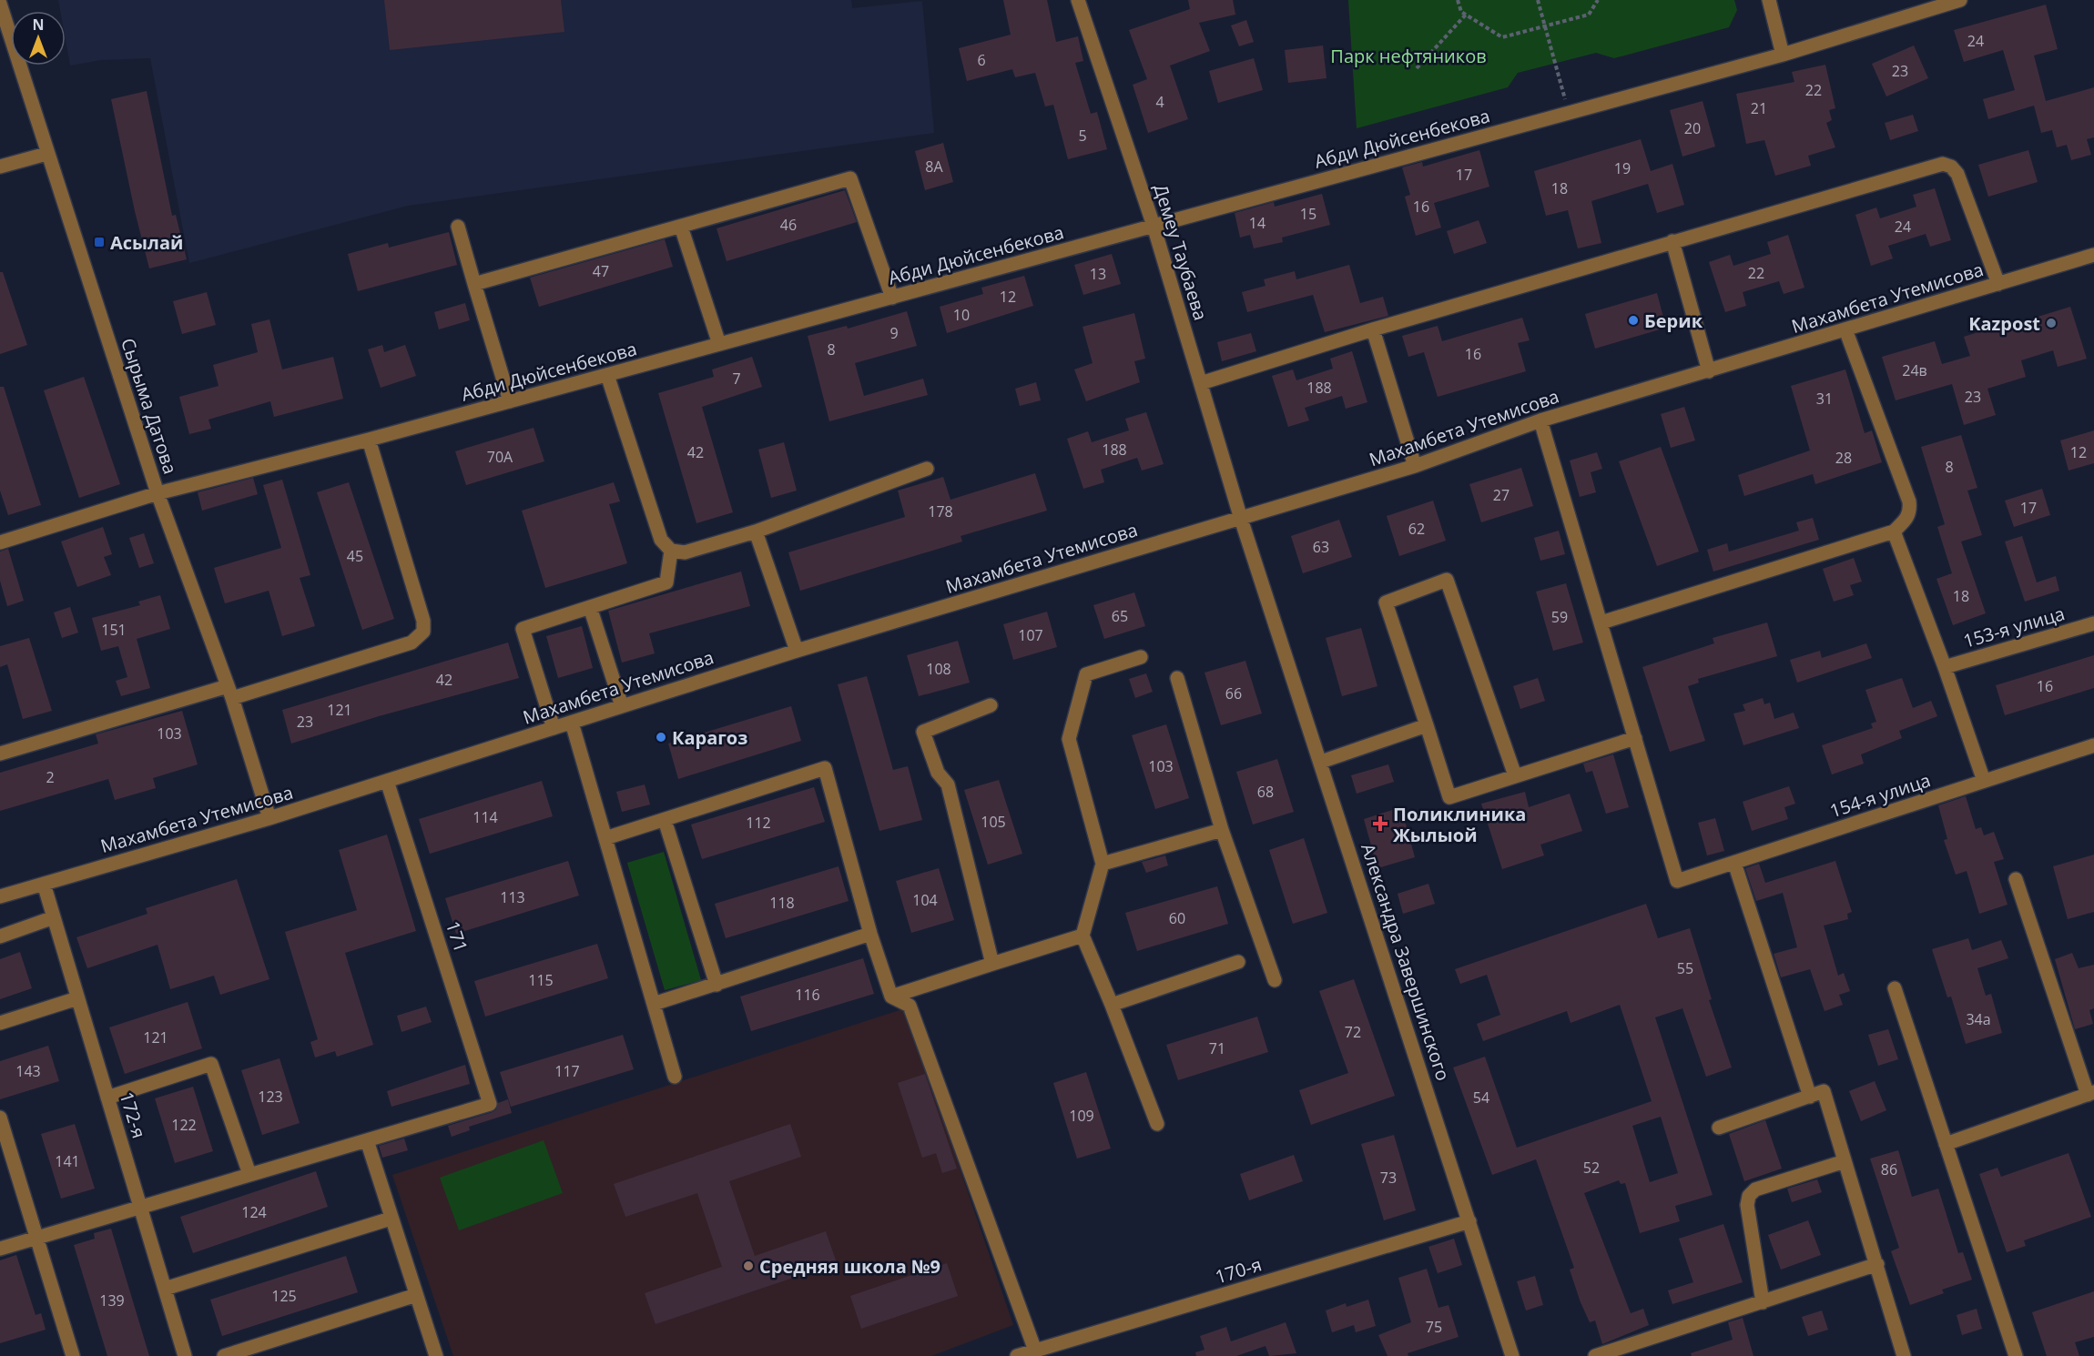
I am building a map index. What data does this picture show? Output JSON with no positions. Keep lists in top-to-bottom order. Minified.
{"streets":{"street":["Абди Дюйсенбекова","Демеу Таубаева","Махамбета Утемисова","Сырыма Датова","153-я улица","154-я улица","171","Александра Завершинского","172-я","170-я"]},"crossings":[["Абди Дюйсенбекова","Демеу Таубаева"],["Абди Дюйсенбекова","Сырыма Датова"],["Демеу Таубаева","Махамбета Утемисова"],["Демеу Таубаева","Александра Завершинского"],["Махамбета Утемисова","Сырыма Датова"],["Махамбета Утемисова","171"],["Махамбета Утемисова","Александра Завершинского"],["Махамбета Утемисова","172-я"],["Александра Завершинского","170-я"]],"parks":["Парк нефтяников"],"places":{"transit":["Асылай"],"other":["Берик","Kazpost","Карагоз","Средняя школа №9"],"health":["Поликлиника Жылыой"]},"house_numbers":["24","6","23","22","4","21","20","5","8А","19","17","18","16","15","14","46","24","47","22","13","12","10","9","8","16","24в","7","188","23","31","188","42","12","70А","28","8","27","17","178","62","63","45","18","65","59","151","107","108","42","16","66","121","23","103","103","2","68","114","105","112","113","104","118","60","55","115","116","34а","72","121","71","143","117","123","54","109","122","141","52","86","73","124","125","139","75"],"north":"top"}
